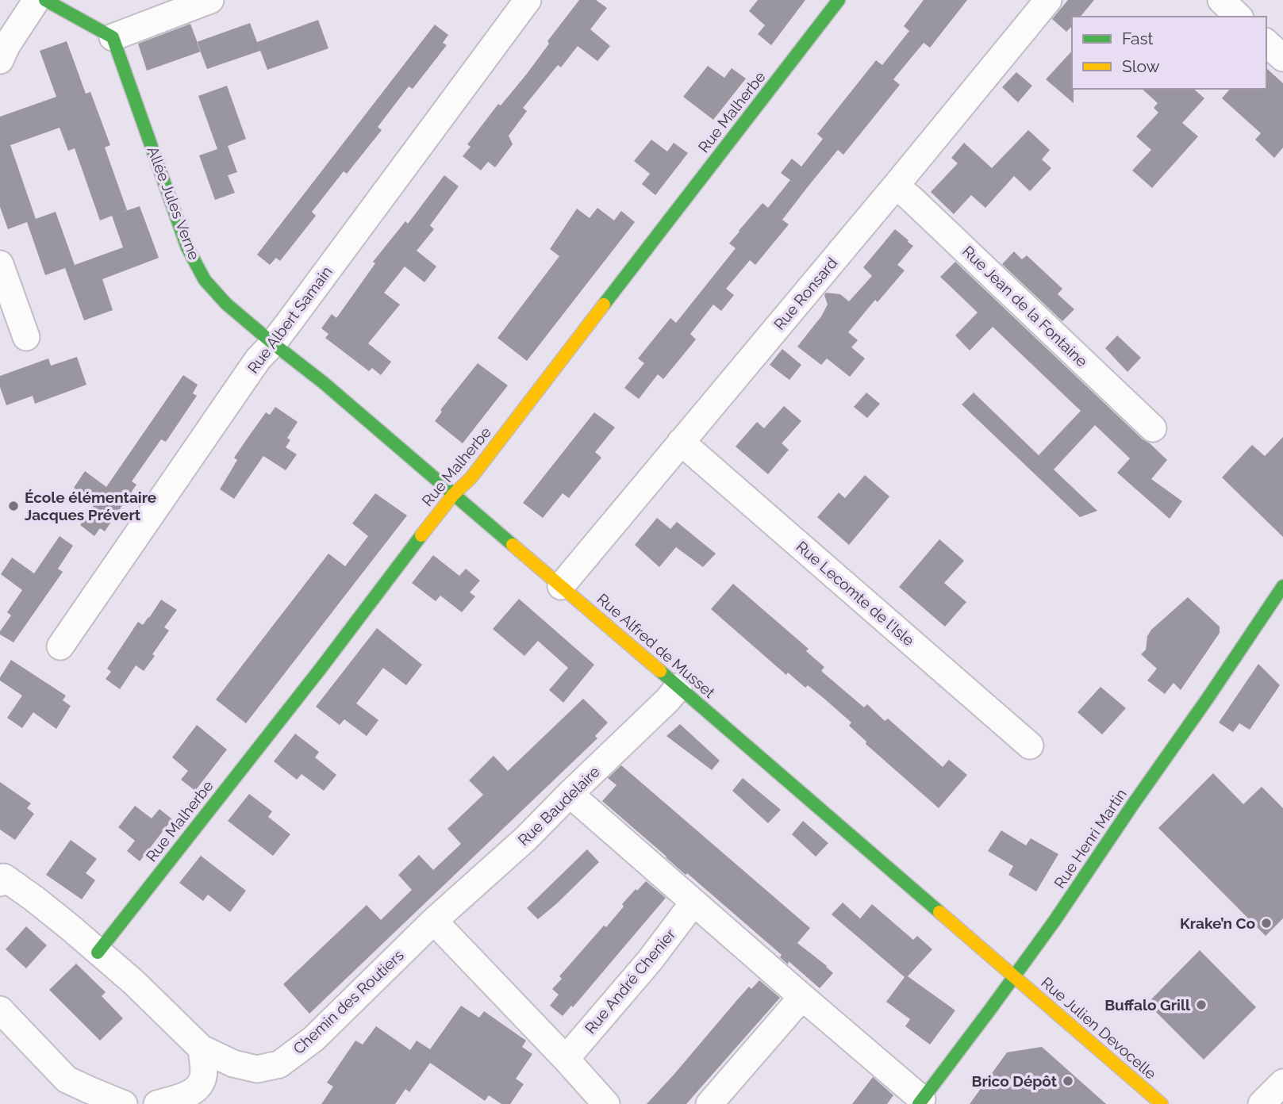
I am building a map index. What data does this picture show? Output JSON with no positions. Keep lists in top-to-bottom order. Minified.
{"streets":{"street":["Rue Malherbe","Allée Jules Verne","Rue Ronsard","Rue Jean de la Fontaine","Rue Albert Samain","Rue Lecomte de l'Isle","Rue Alfred de Musset","Rue Baudelaire","Rue Henri Martin","Rue André Chenier","Chemin des Routiers","Rue Julien Devocelle"]},"crossings":[["Rue Malherbe","Rue Alfred de Musset"],["Rue Malherbe","Chemin des Routiers"],["Allée Jules Verne","Rue Albert Samain"],["Allée Jules Verne","Rue Alfred de Musset"],["Rue Ronsard","Rue Jean de la Fontaine"],["Rue Ronsard","Rue Lecomte de l'Isle"],["Rue Ronsard","Rue Alfred de Musset"],["Rue Albert Samain","Rue Alfred de Musset"],["Rue Alfred de Musset","Rue Baudelaire"],["Rue Alfred de Musset","Rue Henri Martin"],["Rue Alfred de Musset","Rue Julien Devocelle"],["Rue Baudelaire","Chemin des Routiers"],["Rue Henri Martin","Rue Julien Devocelle"]],"places":["École élémentaire Jacques Prévert","Krake’n Co","Buffalo Grill","Brico Dépôt"],"legend":["Fast","Slow"]}
